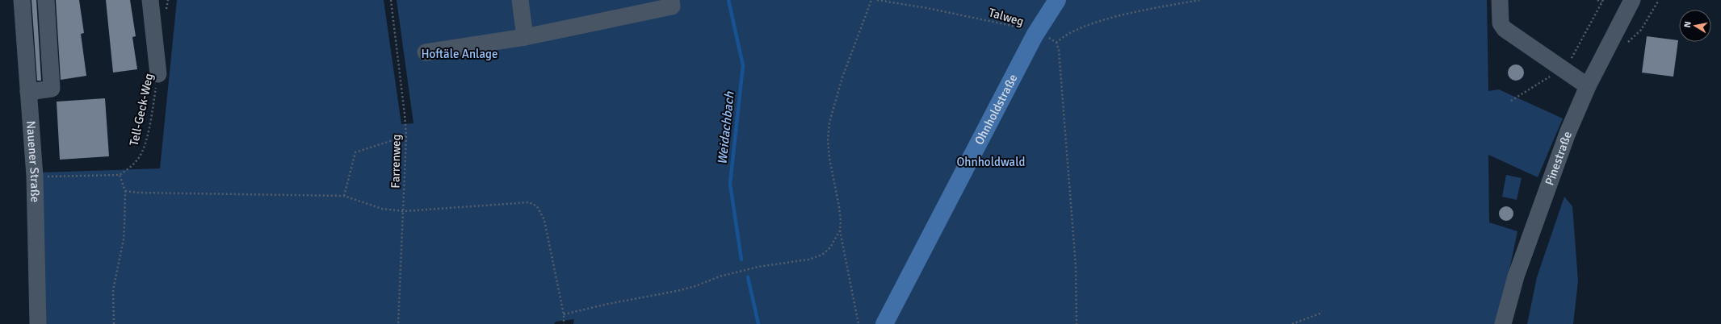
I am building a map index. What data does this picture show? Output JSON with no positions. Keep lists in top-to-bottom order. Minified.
{"streets":{"main road":["Ohnholdstraße"],"street":["Pinestraße","Nauener Straße"],"path":["Talweg","Tell-Geck-Weg","Farrenweg"]},"crossings":[["Talweg","Ohnholdstraße"]],"water":["Weidachbach"],"parks":["Hoftäle Anlage","Ohnholdwald"],"north":"left"}
